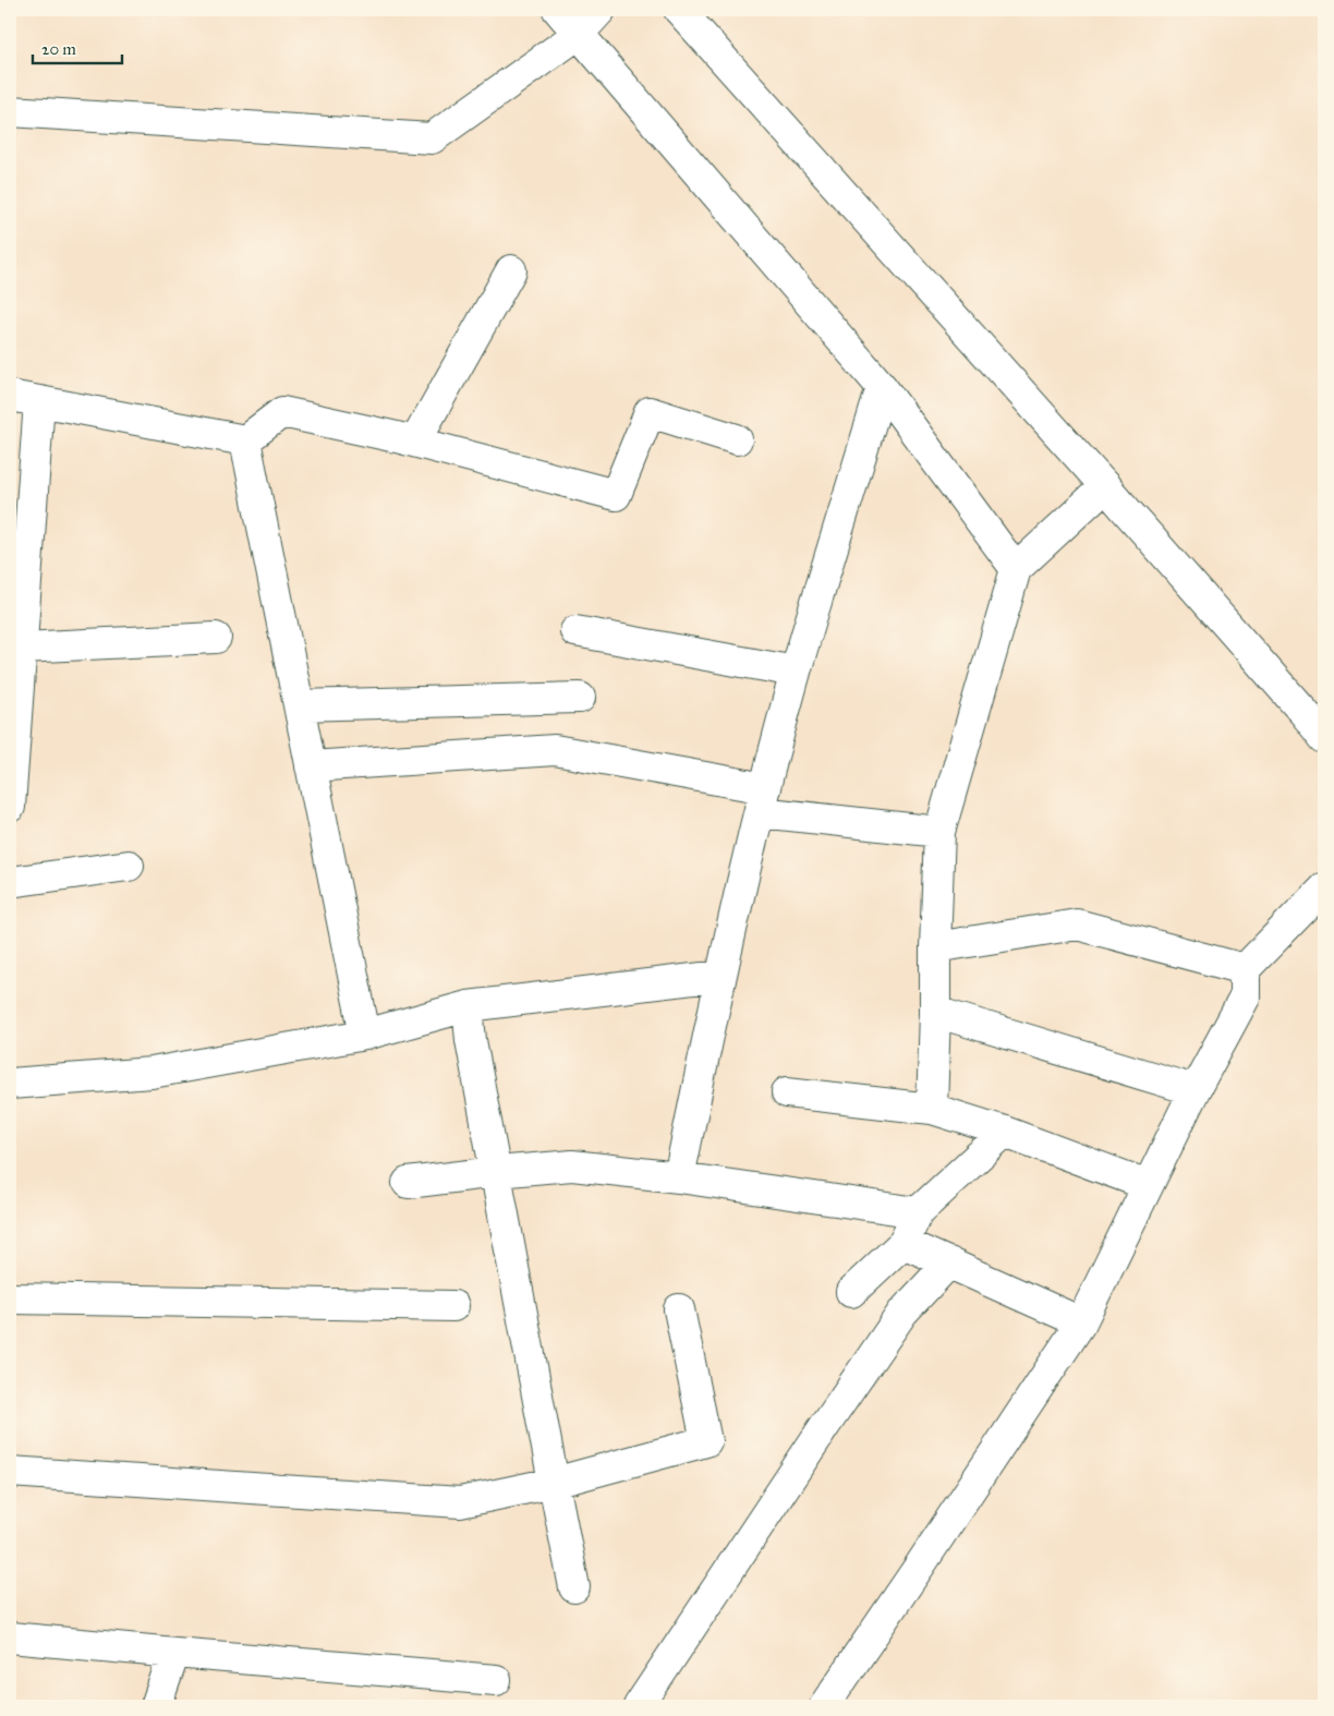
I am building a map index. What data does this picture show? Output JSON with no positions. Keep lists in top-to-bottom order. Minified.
{"scale_bar":"20 m"}
